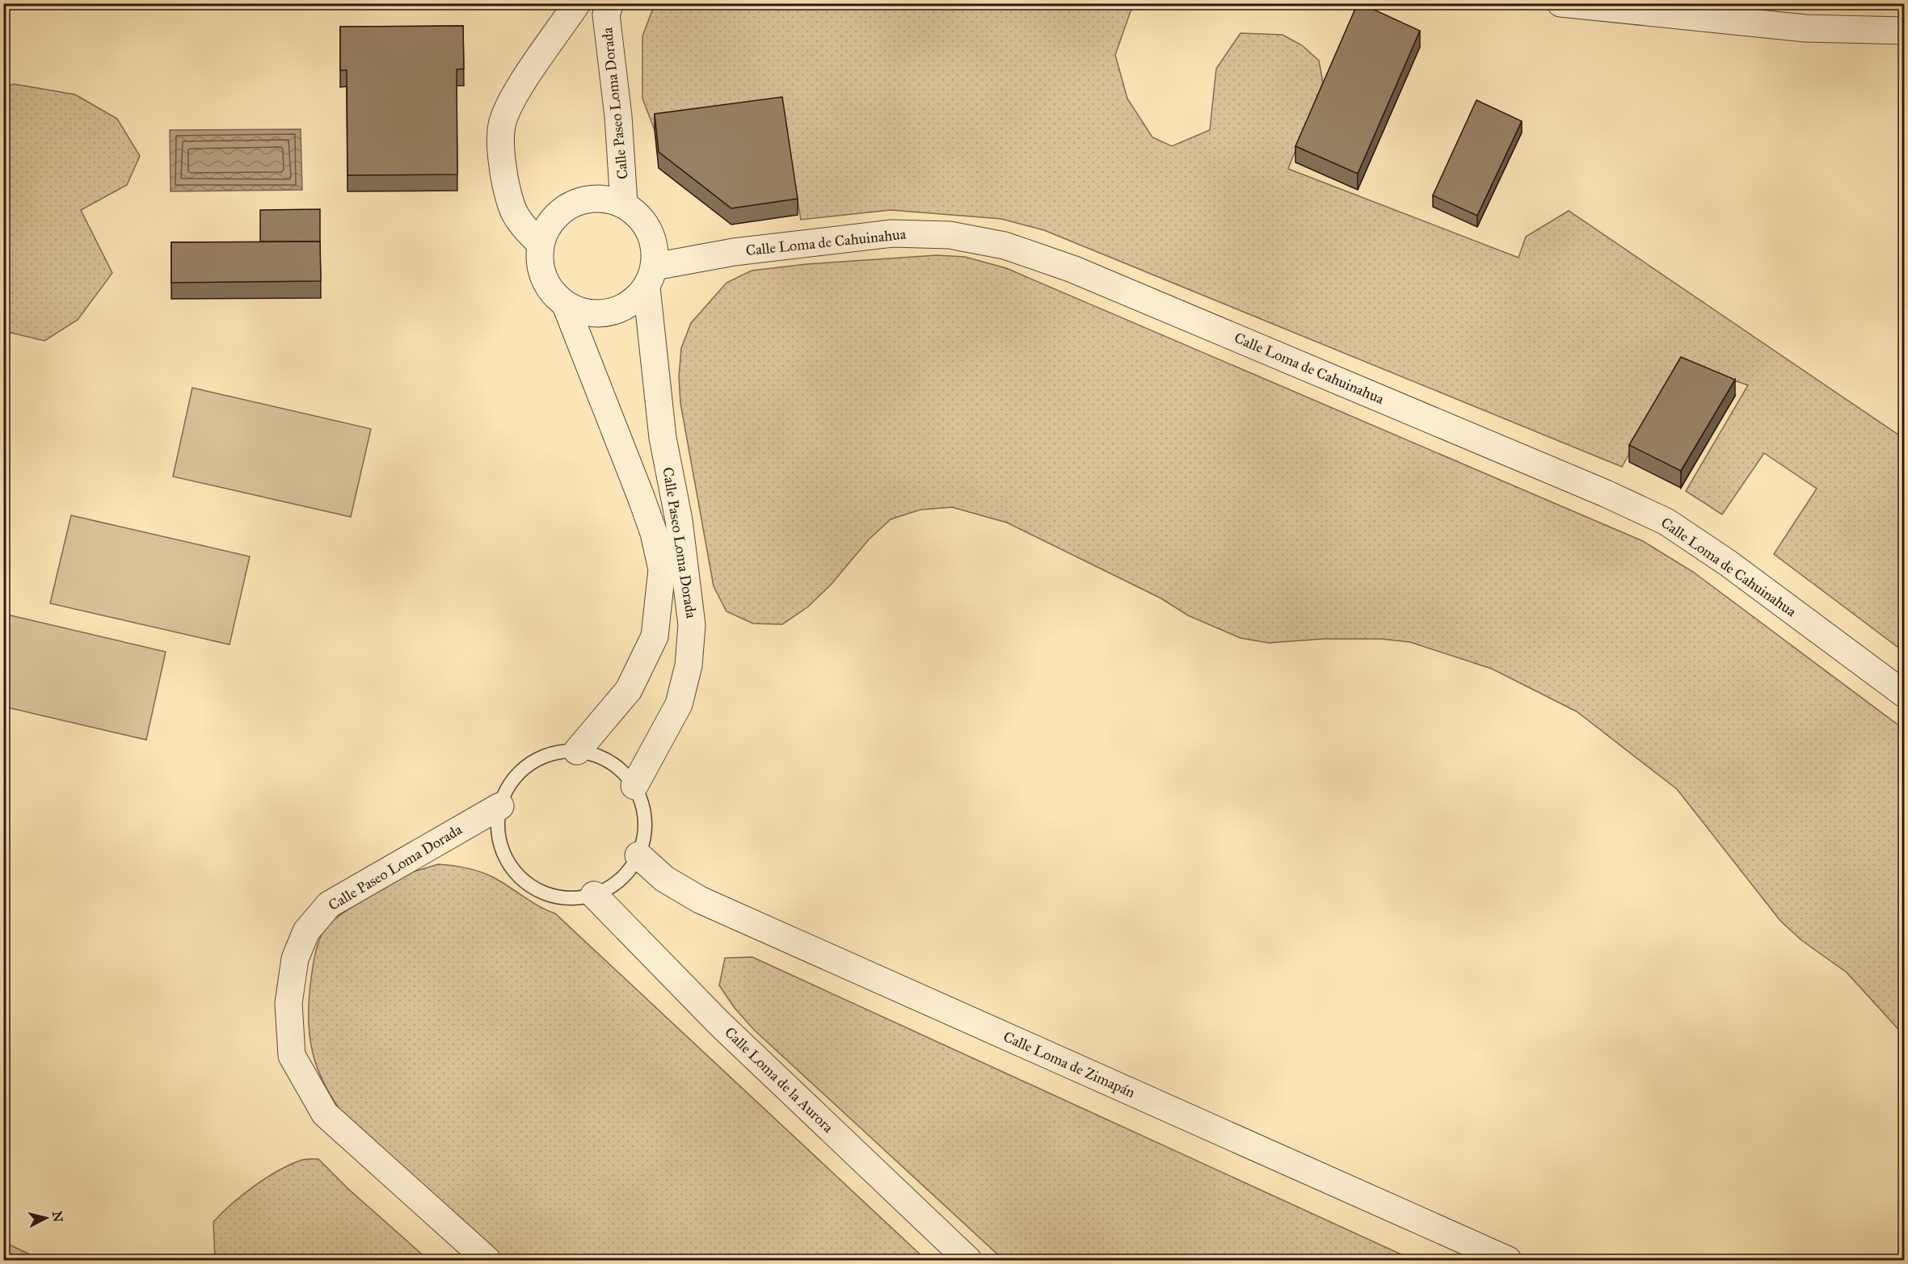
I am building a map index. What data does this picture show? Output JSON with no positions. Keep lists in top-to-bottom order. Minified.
{"streets":{"street":["Calle Paseo Loma Dorada","Calle Loma de Cahuinahua","Calle Loma de Zimapán","Calle Loma de la Aurora"]},"crossings":[["Calle Paseo Loma Dorada","Calle Loma de Cahuinahua"],["Calle Paseo Loma Dorada","Calle Loma de Zimapán"],["Calle Paseo Loma Dorada","Calle Loma de la Aurora"],["Calle Loma de Zimapán","Calle Loma de la Aurora"]],"north":"right"}
